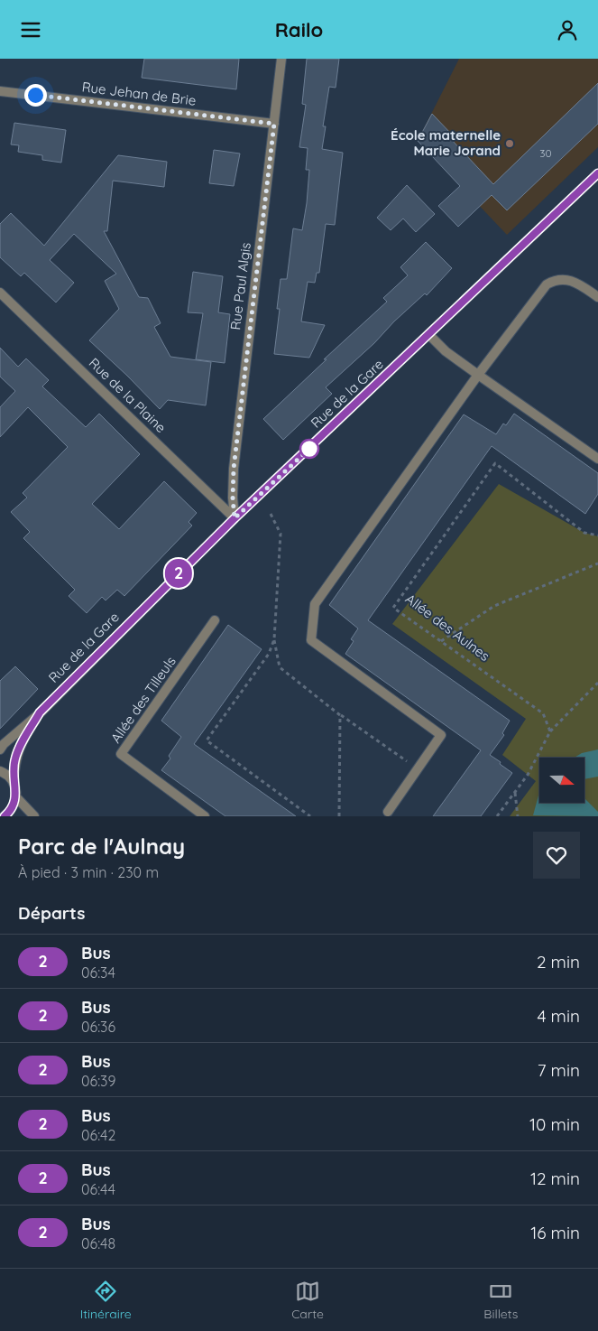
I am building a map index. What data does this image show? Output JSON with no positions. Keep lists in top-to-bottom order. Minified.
{"streets":{"street":["Rue Jehan de Brie","Rue Paul Algis","Rue de la Gare","Rue de la Plaine","Allée des Tilleuls"],"path":["Allée des Aulnes"]},"crossings":[["Rue Jehan de Brie","Rue Paul Algis"],["Rue Paul Algis","Rue de la Gare"],["Rue Paul Algis","Rue de la Plaine"],["Rue de la Gare","Rue de la Plaine"]],"places":["École maternelle Marie Jorand"],"lines":["bus line 2"],"house_numbers":["30"],"north":"right","page":{"header":"Railo","on_map":"2","heading":[["Parc de l'Aulnay","À pied · 3 min · 230 m"],"Départs"],"list":[{"mark":"2","name":"Bus","note":"06:34","value":"2 min"},{"mark":"2","name":"Bus","note":"06:36","value":"4 min"},{"mark":"2","name":"Bus","note":"06:39","value":"7 min"},{"mark":"2","name":"Bus","note":"06:42","value":"10 min"},{"mark":"2","name":"Bus","note":"06:44","value":"12 min"},{"mark":"2","name":"Bus","note":"06:48","value":"16 min"}],"tabs":["Itinéraire","Carte","Billets"]}}
